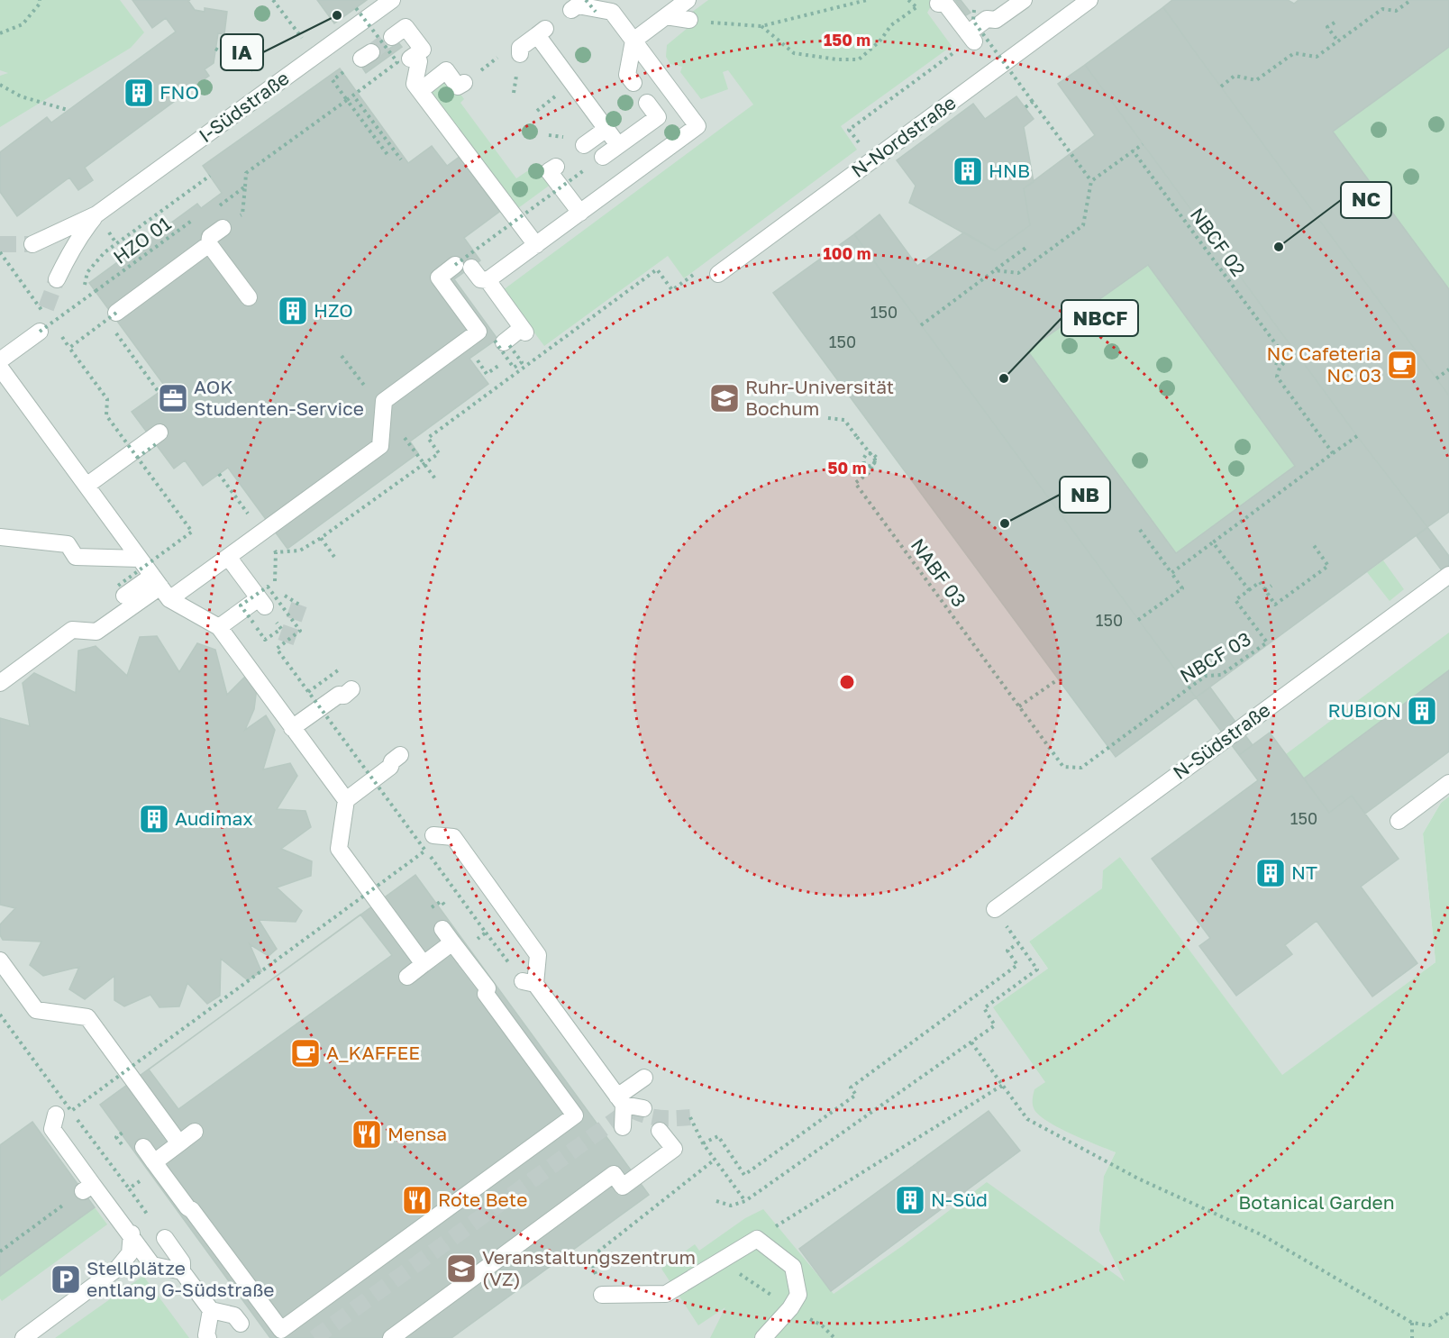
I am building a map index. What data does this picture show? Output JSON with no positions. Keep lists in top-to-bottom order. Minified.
{"streets":{"street":["I-Südstraße","N-Nordstraße","N-Südstraße"],"path":["HZO 01","NBCF 02","NABF 03","NBCF 03"]},"crossings":[["NABF 03","NBCF 03"]],"parks":["Botanical Garden"],"places":{"other":["IA","NC","NBCF","NB"],"building":["FNO","HNB","HZO","RUBION","Audimax","NT","N-Süd"],"cafe":["NC Cafeteria NC 03","A_KAFFEE"],"office":["AOK Studenten-Service"],"school or university":["Ruhr-Universität Bochum","Veranstaltungszentrum (VZ)"],"restaurant":["Mensa","Rote Bete"],"parking":["Stellplätze entlang G-Südstraße"]},"house_numbers":["150","150","150","150"],"rings":["150 m","100 m","50 m"]}
